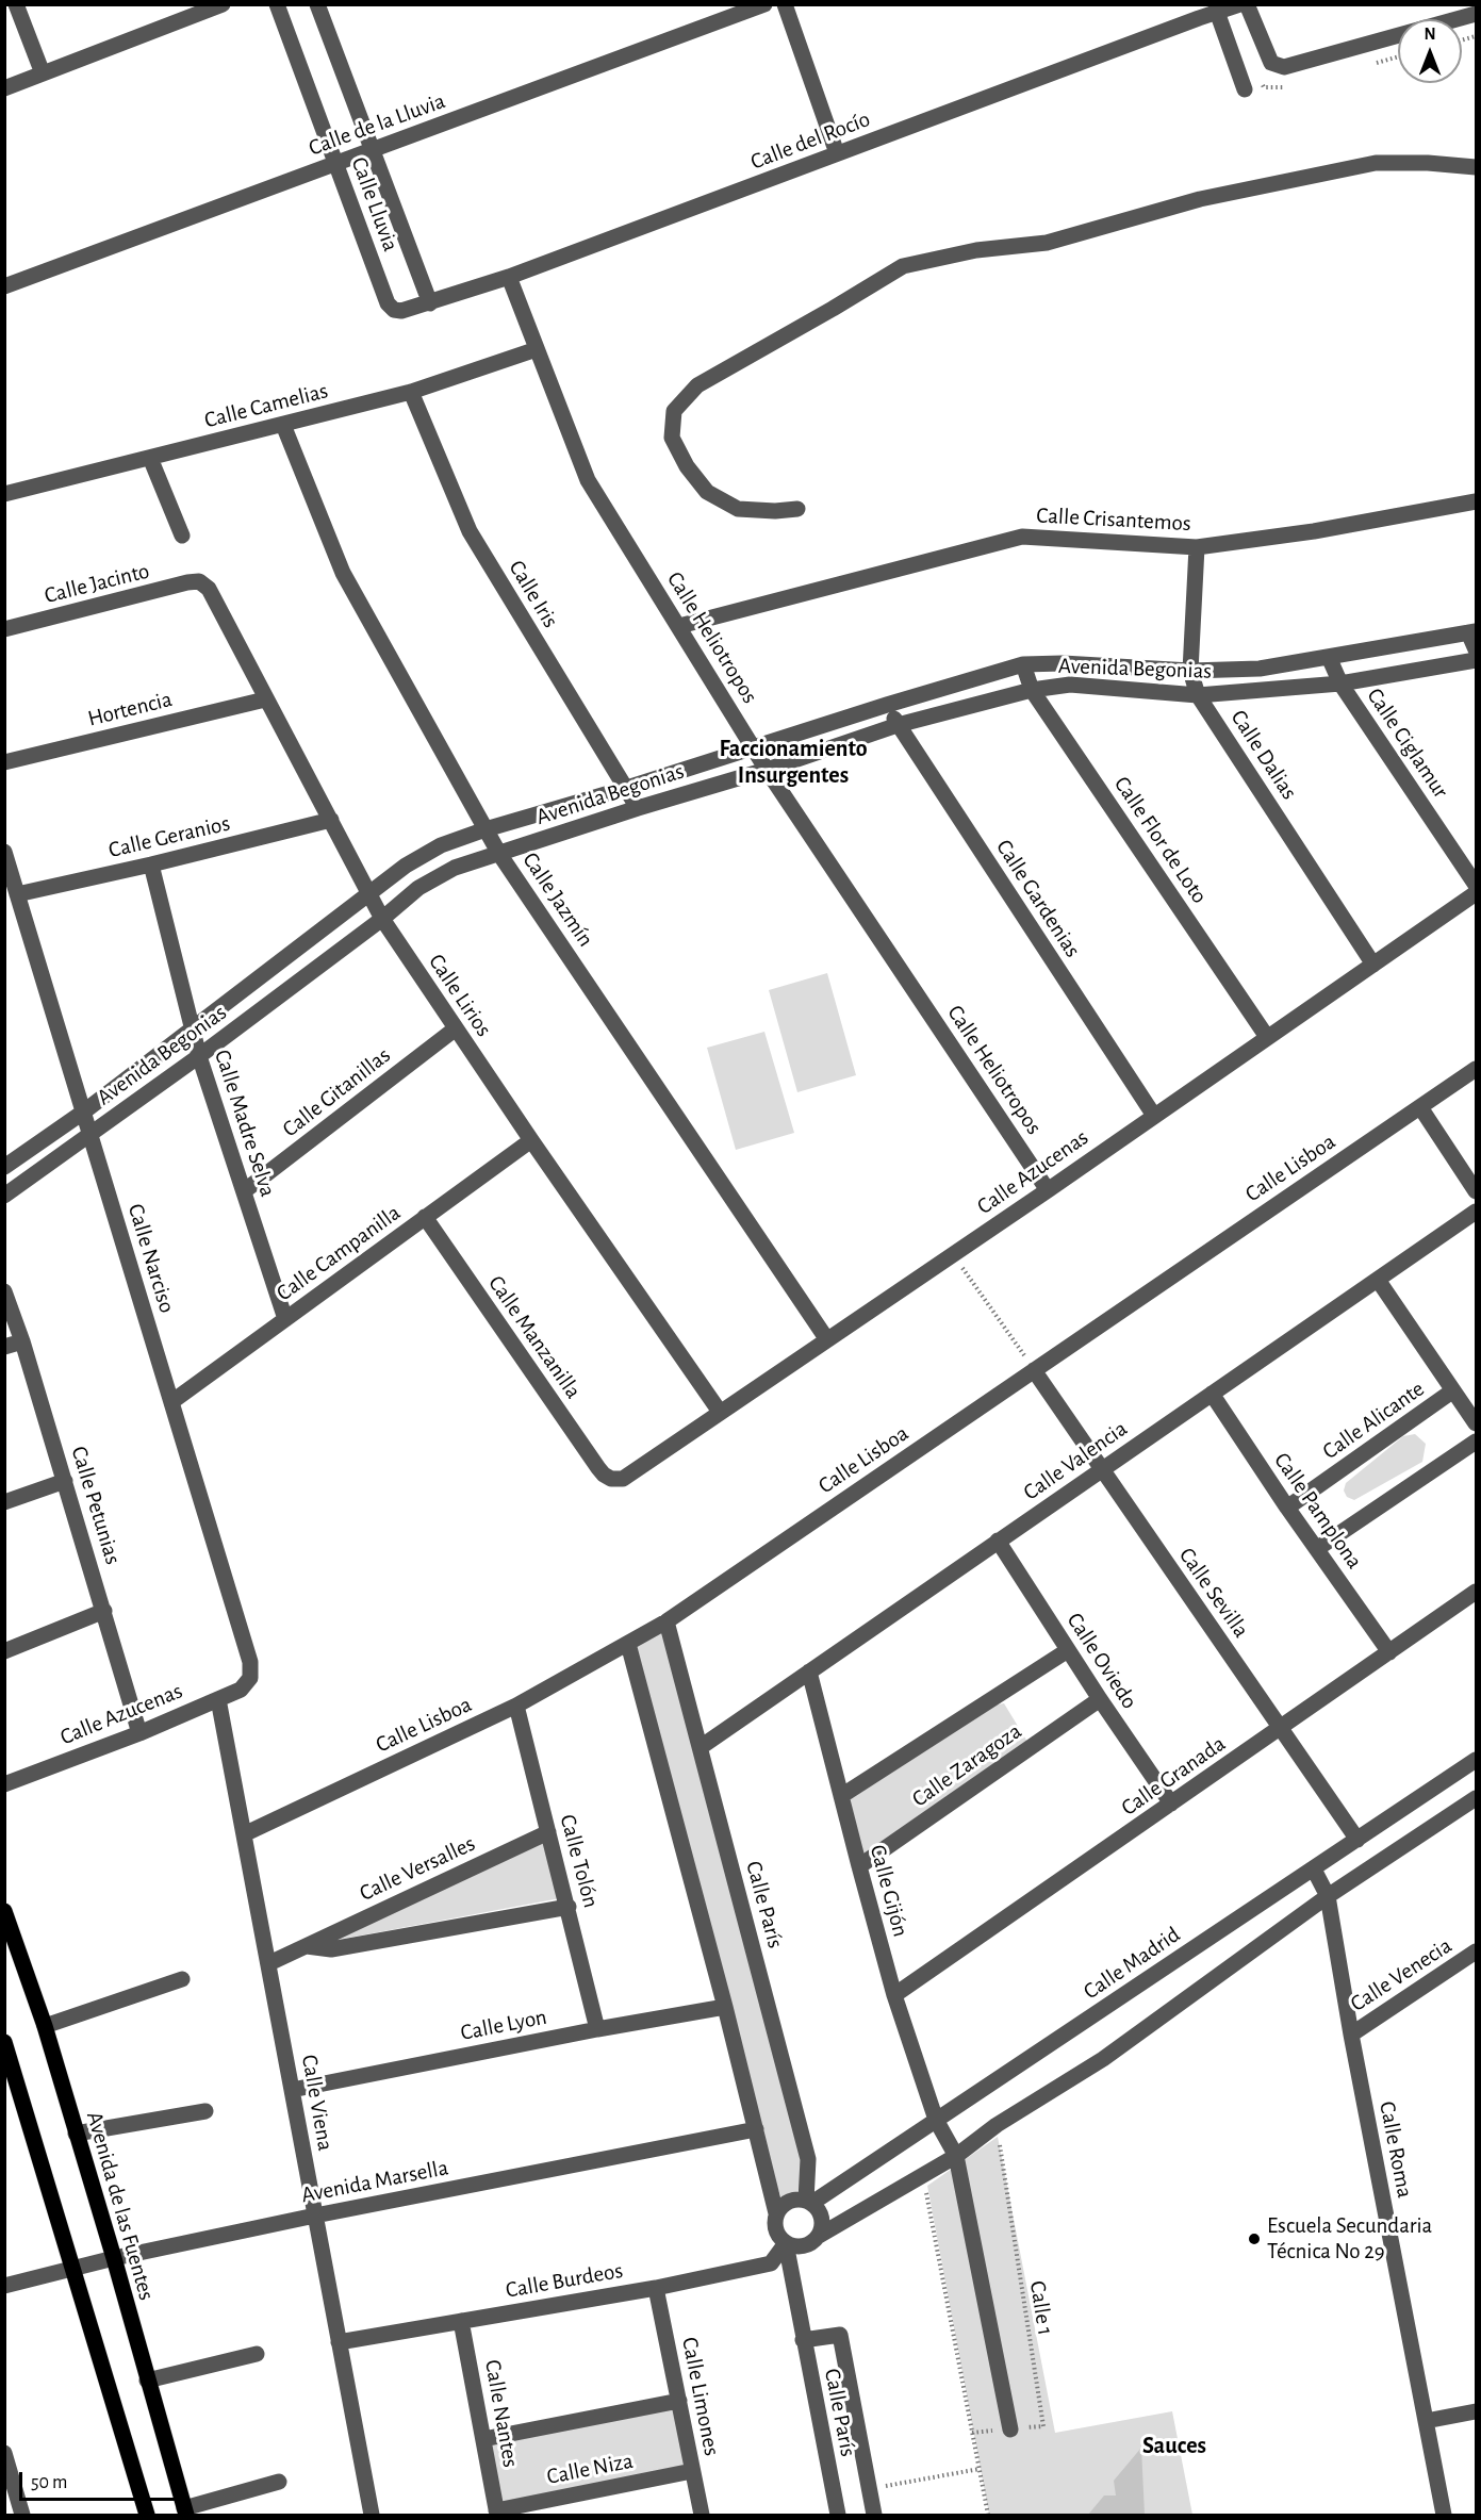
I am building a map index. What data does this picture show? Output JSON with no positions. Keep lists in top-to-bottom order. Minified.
{"streets":{"main road":["Avenida de las Fuentes"],"street":["Calle de la Lluvia","Calle del Rocío","Calle Lluvia","Calle Camelias","Calle Crisantemos","Calle Jacinto","Calle Iris","Calle Heliotropos","Avenida Begonias","Hortencia","Calle Ciglamur","Calle Dalias","Calle Geranios","Calle Flor de Loto","Calle Gardenias","Calle Jazmín","Calle Lirios","Calle Gitanillas","Calle Madre Selva","Calle Lisboa","Calle Azucenas","Calle Campanilla","Calle Narciso","Calle Manzanilla","Calle Alicante","Calle Valencia","Calle Petunias","Calle Pamplona","Calle Sevilla","Calle Oviedo","Calle Zaragoza","Calle Granada","Calle Tolón","Calle Versalles","Calle Gijón","Calle París","Calle Madrid","Calle Venecia","Calle Lyon","Calle Viena","Calle Roma","Avenida Marsella","Calle Burdeos","Calle Limones","Calle Nantes","Calle Niza"],"path":["Calle 1"]},"crossings":[["Calle de la Lluvia","Calle Lluvia"],["Calle del Rocío","Calle Lluvia"],["Calle del Rocío","Calle Heliotropos"],["Calle Camelias","Calle Iris"],["Calle Camelias","Calle Heliotropos"],["Calle Camelias","Calle Jazmín"],["Calle Crisantemos","Calle Heliotropos"],["Calle Crisantemos","Calle Dalias"],["Calle Jacinto","Calle Lirios"],["Calle Iris","Avenida Begonias"],["Calle Heliotropos","Avenida Begonias"],["Calle Heliotropos","Calle Azucenas"],["Avenida Begonias","Calle Ciglamur"],["Avenida Begonias","Calle Dalias"],["Avenida Begonias","Calle Flor de Loto"],["Avenida Begonias","Calle Gardenias"],["Avenida Begonias","Calle Jazmín"],["Avenida Begonias","Calle Lirios"],["Avenida Begonias","Calle Madre Selva"],["Avenida Begonias","Calle Narciso"],["Hortencia","Calle Lirios"],["Calle Dalias","Calle Azucenas"],["Calle Geranios","Calle Lirios"],["Calle Geranios","Calle Madre Selva"],["Calle Geranios","Calle Narciso"],["Calle Flor de Loto","Calle Azucenas"],["Calle Gardenias","Calle Azucenas"],["Calle Jazmín","Calle Azucenas"],["Calle Lirios","Calle Gitanillas"],["Calle Lirios","Calle Azucenas"],["Calle Lirios","Calle Campanilla"],["Calle Gitanillas","Calle Madre Selva"],["Calle Madre Selva","Calle Campanilla"],["Calle Lisboa","Calle Sevilla"],["Calle Lisboa","Calle Tolón"],["Calle Lisboa","Calle París"],["Calle Lisboa","Calle Viena"],["Calle Azucenas","Calle Narciso"],["Calle Azucenas","Calle Manzanilla"],["Calle Azucenas","Calle Petunias"],["Calle Azucenas","Calle Viena"],["Calle Campanilla","Calle Narciso"],["Calle Campanilla","Calle Manzanilla"],["Calle Alicante","Calle Pamplona"],["Calle Valencia","Calle Pamplona"],["Calle Valencia","Calle Sevilla"],["Calle Valencia","Calle Oviedo"],["Calle Valencia","Calle Gijón"],["Calle Valencia","Calle París"],["Calle Pamplona","Calle Granada"],["Calle Sevilla","Calle Granada"],["Calle Sevilla","Calle Madrid"],["Calle Oviedo","Calle Zaragoza"],["Calle Oviedo","Calle Granada"],["Calle Zaragoza","Calle Gijón"],["Calle Granada","Calle Gijón"],["Calle Tolón","Calle Versalles"],["Calle Tolón","Calle Lyon"],["Calle Versalles","Calle Viena"],["Calle Gijón","Calle Madrid"],["Calle Gijón","Calle 1"],["Calle París","Calle Madrid"],["Calle París","Calle Burdeos"],["Calle Madrid","Calle Roma"],["Calle Madrid","Calle Burdeos"],["Calle Venecia","Calle Roma"],["Calle Lyon","Calle Viena"],["Calle Viena","Avenida Marsella"],["Calle Viena","Calle Burdeos"],["Avenida Marsella","Avenida de las Fuentes"],["Calle Burdeos","Calle Limones"],["Calle Burdeos","Calle Nantes"],["Calle Limones","Calle Niza"],["Calle Nantes","Calle Niza"]],"districts":["Faccionamiento Insurgentes","Sauces"],"places":["Escuela Secundaria Técnica No 29"],"scale_bar":"50 m","north":"top"}
